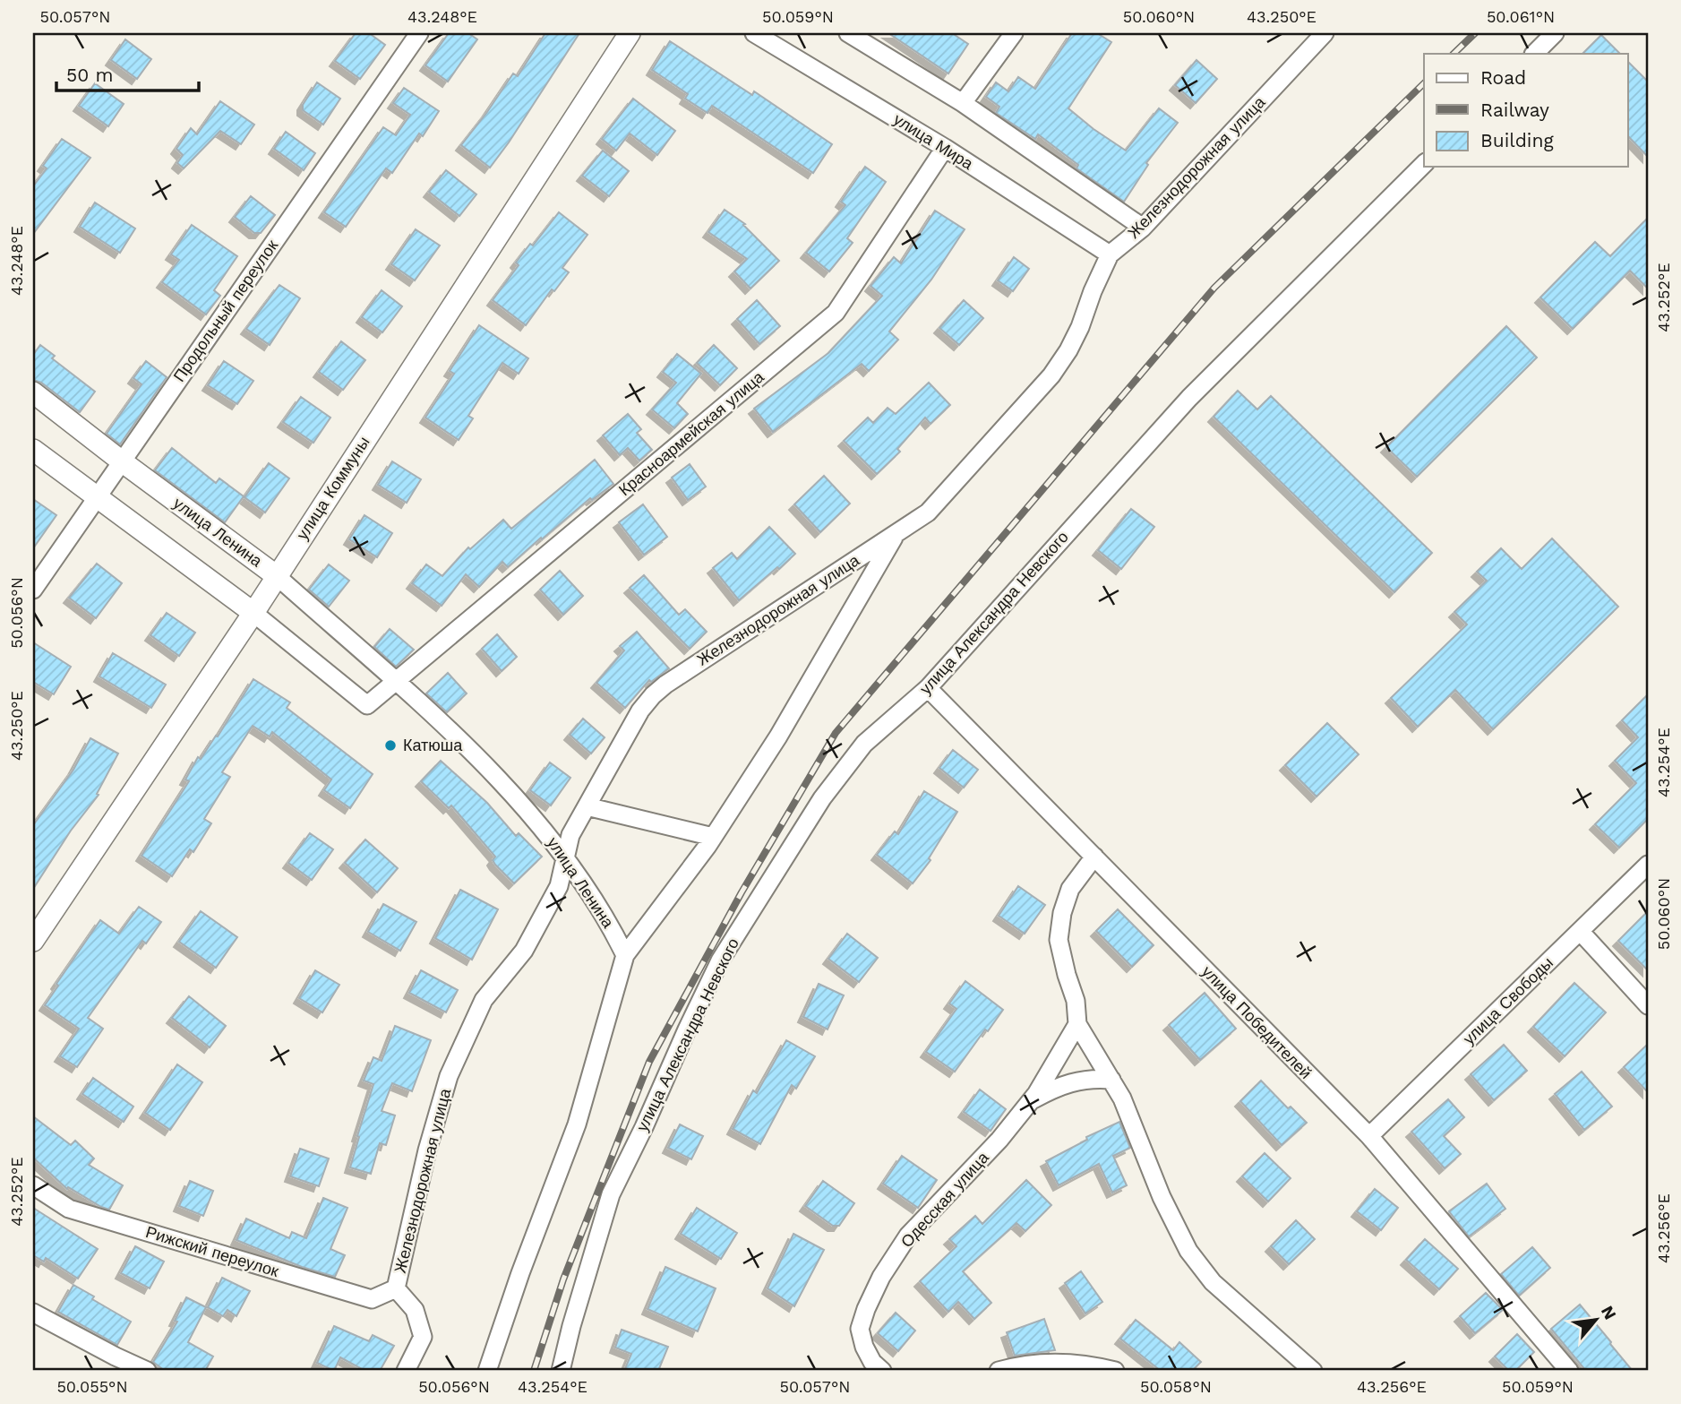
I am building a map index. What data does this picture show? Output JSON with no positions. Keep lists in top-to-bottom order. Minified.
{"streets":{"street":["улица Мира","Железнодорожная улица","Продольный переулок","Красноармейская улица","улица Коммуны","улица Ленина","улица Александра Невского","улица Свободы","улица Победителей","Одесская улица","Рижский переулок"]},"crossings":[["улица Мира","Железнодорожная улица"],["улица Мира","Красноармейская улица"],["Железнодорожная улица","улица Ленина"],["Железнодорожная улица","Рижский переулок"],["Продольный переулок","улица Ленина"],["Красноармейская улица","улица Ленина"],["улица Коммуны","улица Ленина"],["улица Александра Невского","улица Победителей"],["улица Свободы","улица Победителей"]],"places":["Катюша"],"legend":["Road","Railway","Building"],"scale_bar":"50 m","north":"top right","coordinates":["50.057°N","43.248°E","50.059°N","50.060°N","43.250°E","50.061°N","43.252°E","50.056°N","43.254°E","43.256°E","50.055°N","50.058°N"]}
